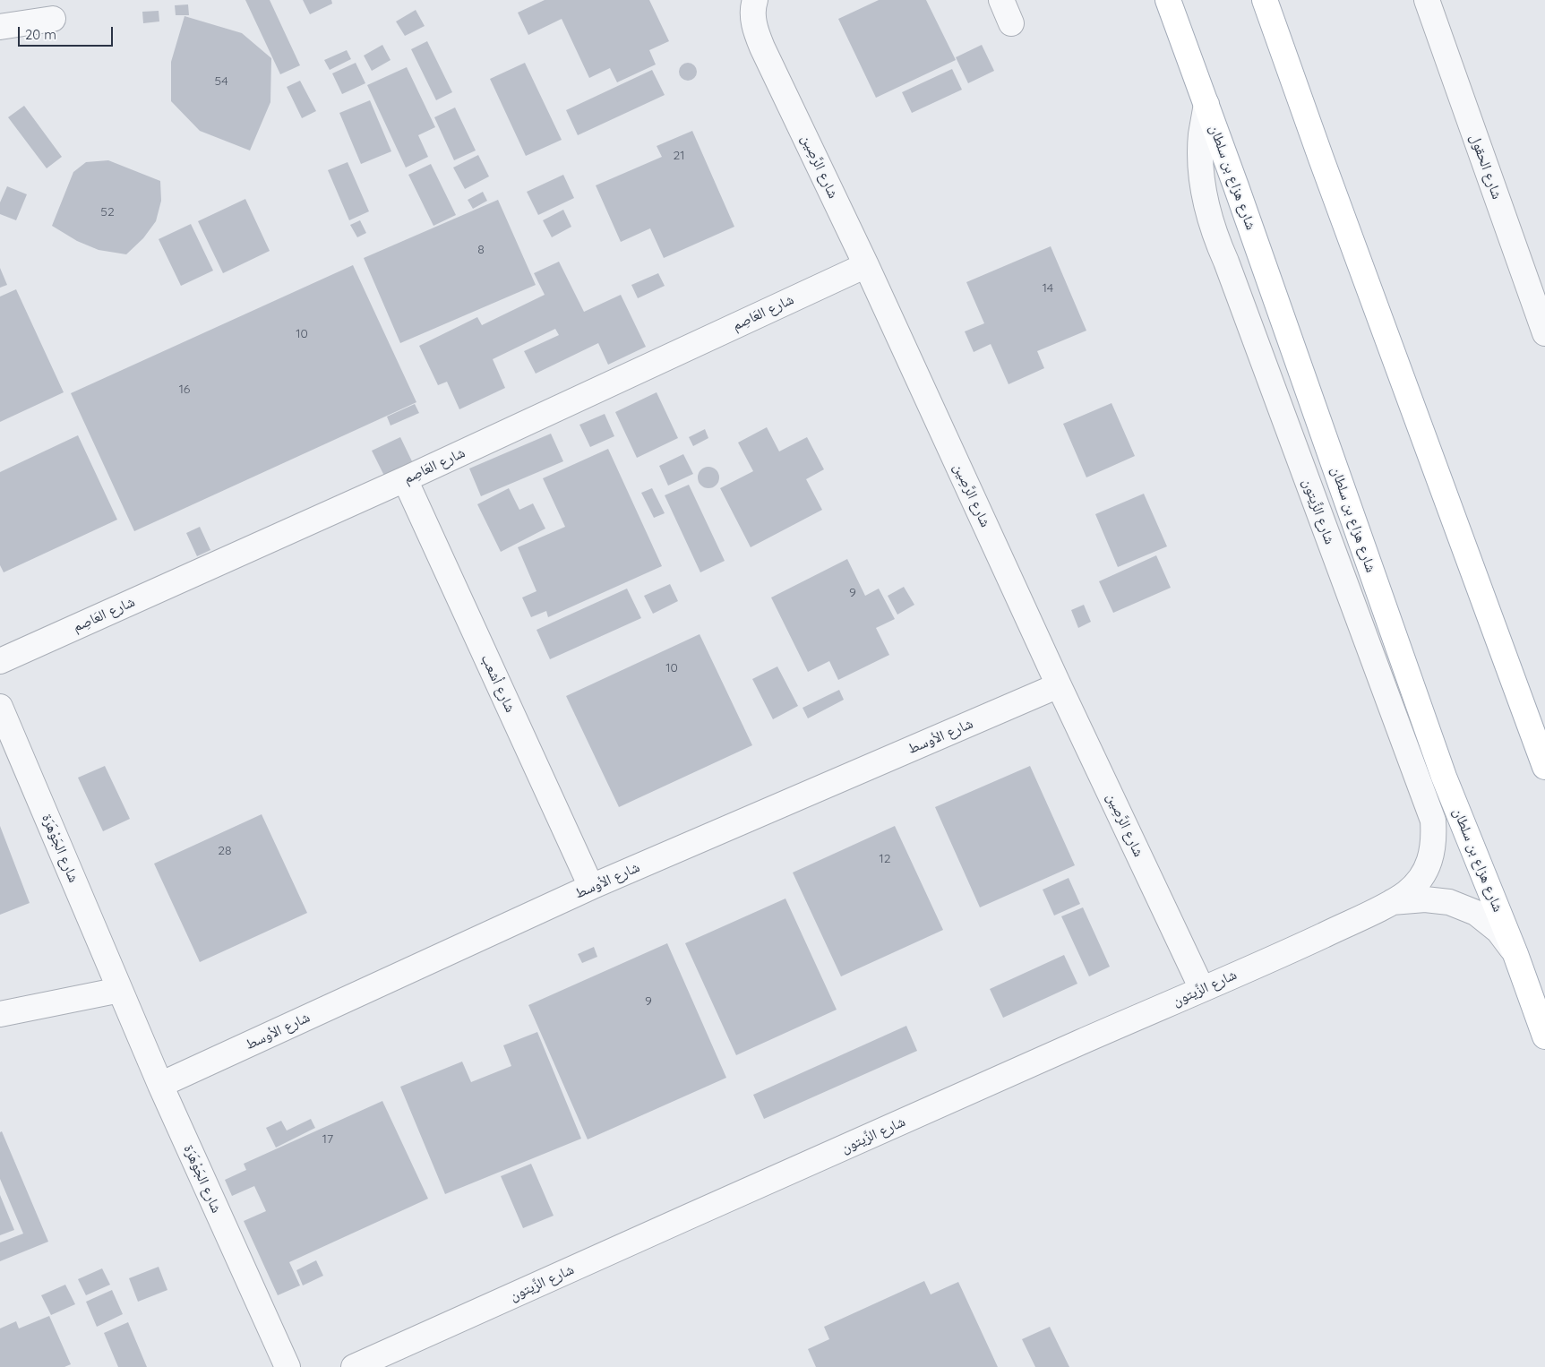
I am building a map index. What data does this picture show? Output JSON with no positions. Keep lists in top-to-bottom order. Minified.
{"streets":{"main road":["شارع هزاع بن سلطان"],"street":["شارع الرَّصِين","شارع الحقول","شارع العَاصِم","شارع الزَّيتون","شارع أشعب","شارع الأوسط","شارع الجَوْهَرَة"]},"crossings":[["شارع الرَّصِين","شارع العَاصِم"],["شارع الرَّصِين","شارع الزَّيتون"],["شارع الرَّصِين","شارع الأوسط"],["شارع هزاع بن سلطان","شارع الزَّيتون"],["شارع العَاصِم","شارع أشعب"],["شارع أشعب","شارع الأوسط"],["شارع الأوسط","شارع الجَوْهَرَة"]],"house_numbers":["54","21","52","8","14","10","16","9","10","28","12","9","17"],"scale_bar":"20 m"}
